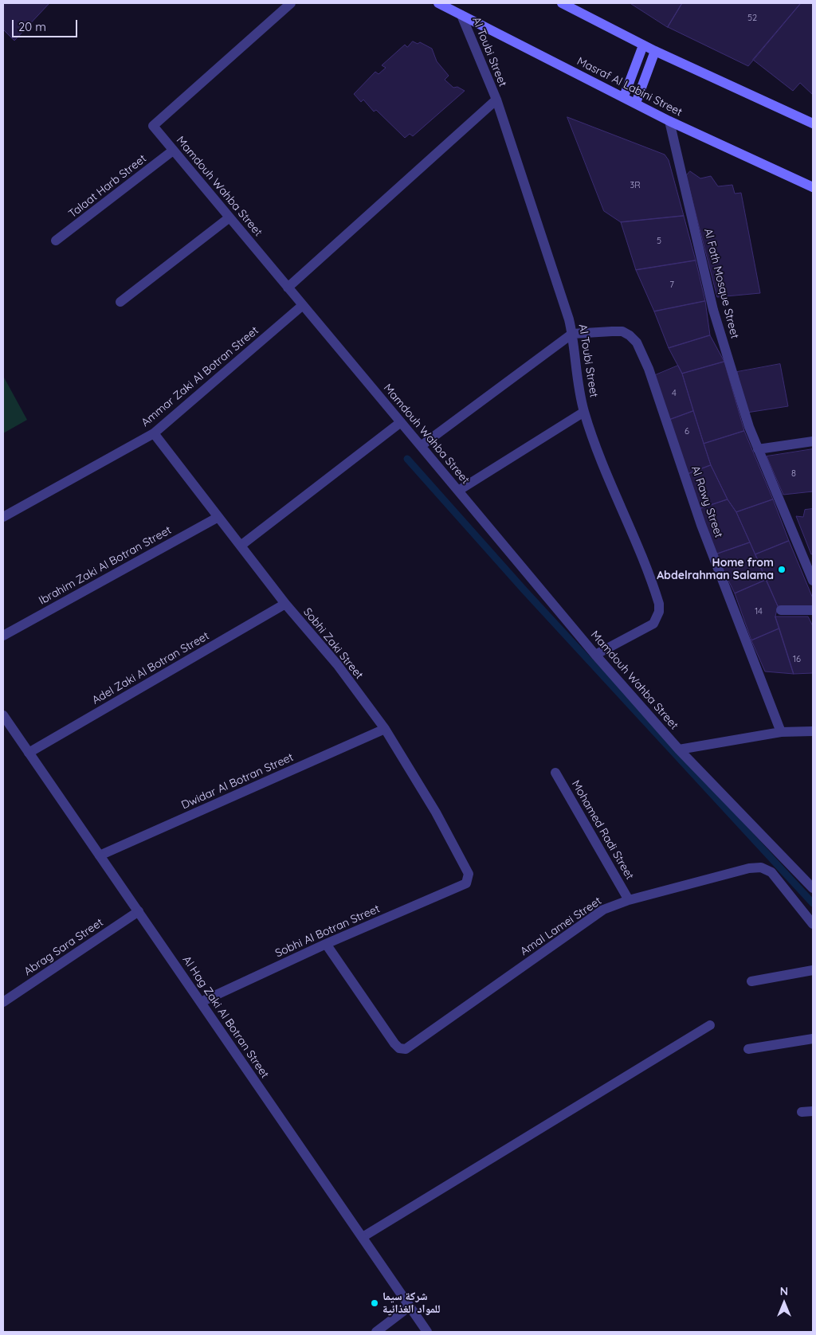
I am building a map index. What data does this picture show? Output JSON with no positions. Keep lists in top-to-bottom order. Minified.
{"streets":{"main road":["Masraf Al Labini Street"],"street":["Al Toubi Street","Talaat Harb Street","Mamdouh Wahba Street","Al Fath Mosque Street","Ammar Zaki Al Botran Street","Al Rawy Street","Ibrahim Zaki Al Botran Street","Sobhi Zaki Street","Adel Zaki Al Botran Street","Dwidar Al Botran Street","Mohamed Radi Street","Amal Lamei Street","Sobhi Al Botran Street","Abrag Sara Street","Al Hag Zaki Al Botran Street"]},"crossings":[["Al Toubi Street","Masraf Al Labini Street"],["Al Toubi Street","Mamdouh Wahba Street"],["Al Toubi Street","Al Rawy Street"],["Masraf Al Labini Street","Al Fath Mosque Street"],["Talaat Harb Street","Mamdouh Wahba Street"],["Mamdouh Wahba Street","Ammar Zaki Al Botran Street"],["Ammar Zaki Al Botran Street","Sobhi Zaki Street"],["Ibrahim Zaki Al Botran Street","Sobhi Zaki Street"],["Sobhi Zaki Street","Adel Zaki Al Botran Street"],["Sobhi Zaki Street","Dwidar Al Botran Street"],["Sobhi Zaki Street","Sobhi Al Botran Street"],["Adel Zaki Al Botran Street","Al Hag Zaki Al Botran Street"],["Dwidar Al Botran Street","Al Hag Zaki Al Botran Street"],["Mohamed Radi Street","Amal Lamei Street"],["Amal Lamei Street","Sobhi Al Botran Street"],["Sobhi Al Botran Street","Al Hag Zaki Al Botran Street"],["Abrag Sara Street","Al Hag Zaki Al Botran Street"]],"places":["Home from Abdelrahman Salama","شركة سيما للمواد الغذائية"],"house_numbers":["52","3R","5","7","4","6","8","14","16"],"scale_bar":"20 m","north":"top"}
